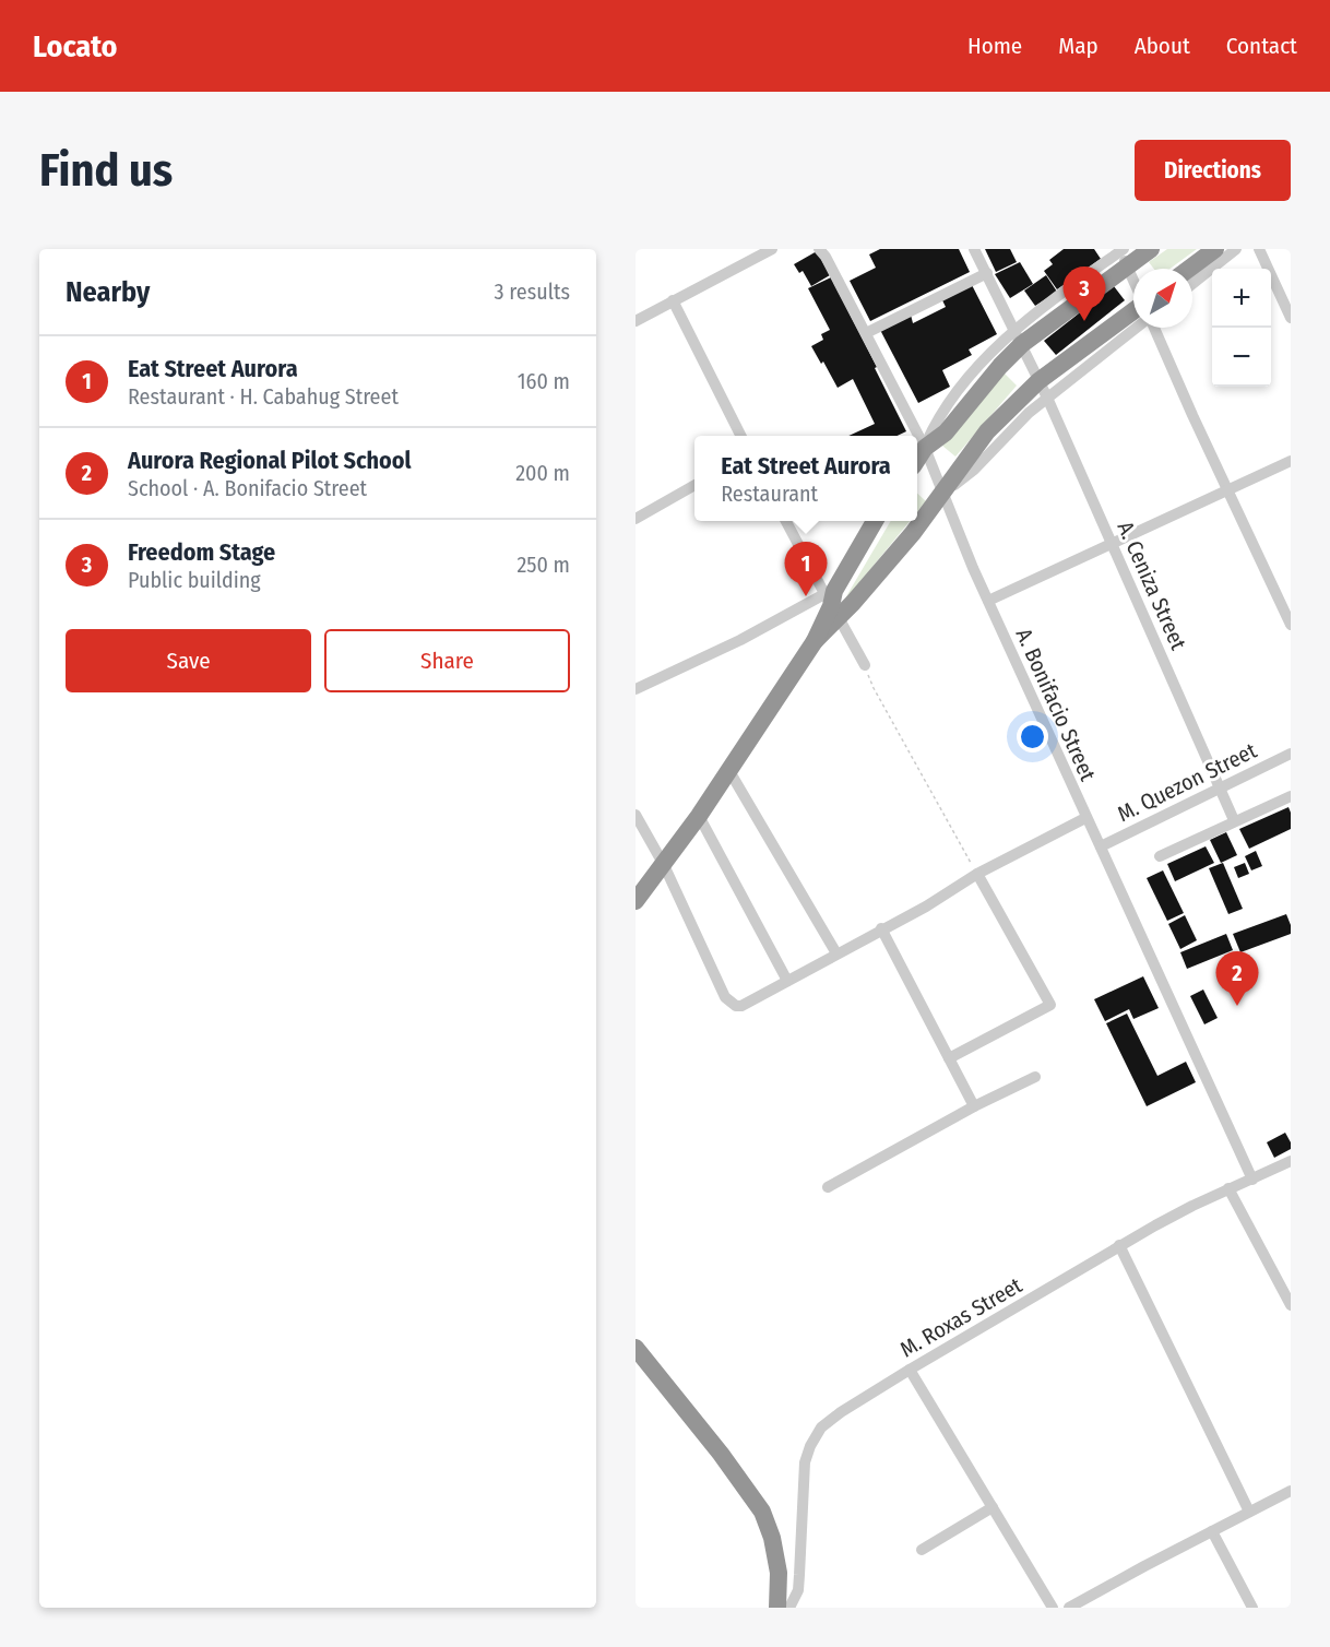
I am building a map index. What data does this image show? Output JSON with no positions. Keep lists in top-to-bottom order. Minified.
{"streets":{"street":["A. Ceniza Street","A. Bonifacio Street","M. Quezon Street","M. Roxas Street"]},"crossings":[["A. Ceniza Street","M. Quezon Street"],["A. Bonifacio Street","M. Quezon Street"],["A. Bonifacio Street","M. Roxas Street"]],"north":"top right","page":{"header":"Locato","nav":["Home","Map","About","Contact"],"buttons":["Directions",["Save","Share"]],"title":"Find us","heading":["Nearby","3 results"],"pins":["3","1","2"],"map_buttons":["+","−"],"list":[{"mark":"1","name":"Eat Street Aurora","note":"Restaurant · H. Cabahug Street","value":"160 m"},{"mark":"2","name":"Aurora Regional Pilot School","note":"School · A. Bonifacio Street","value":"200 m"},{"mark":"3","name":"Freedom Stage","note":"Public building","value":"250 m"}],"popup":["Eat Street Aurora","Restaurant"]}}
